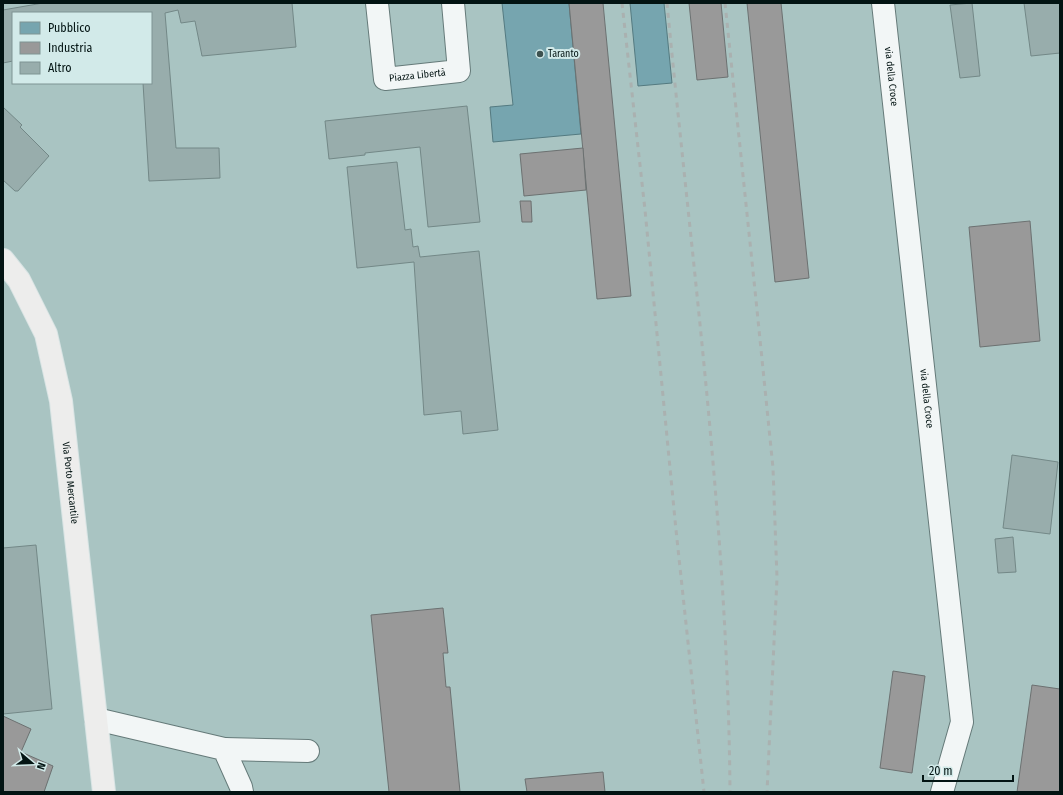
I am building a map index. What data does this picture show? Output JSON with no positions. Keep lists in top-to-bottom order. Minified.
{"streets":{"main road":["Via Porto Mercantile"],"street":["Piazza Libertà","via della Croce"]},"places":["Taranto"],"legend":["Pubblico","Industria","Altro"],"scale_bar":"20 m","north":"right"}
